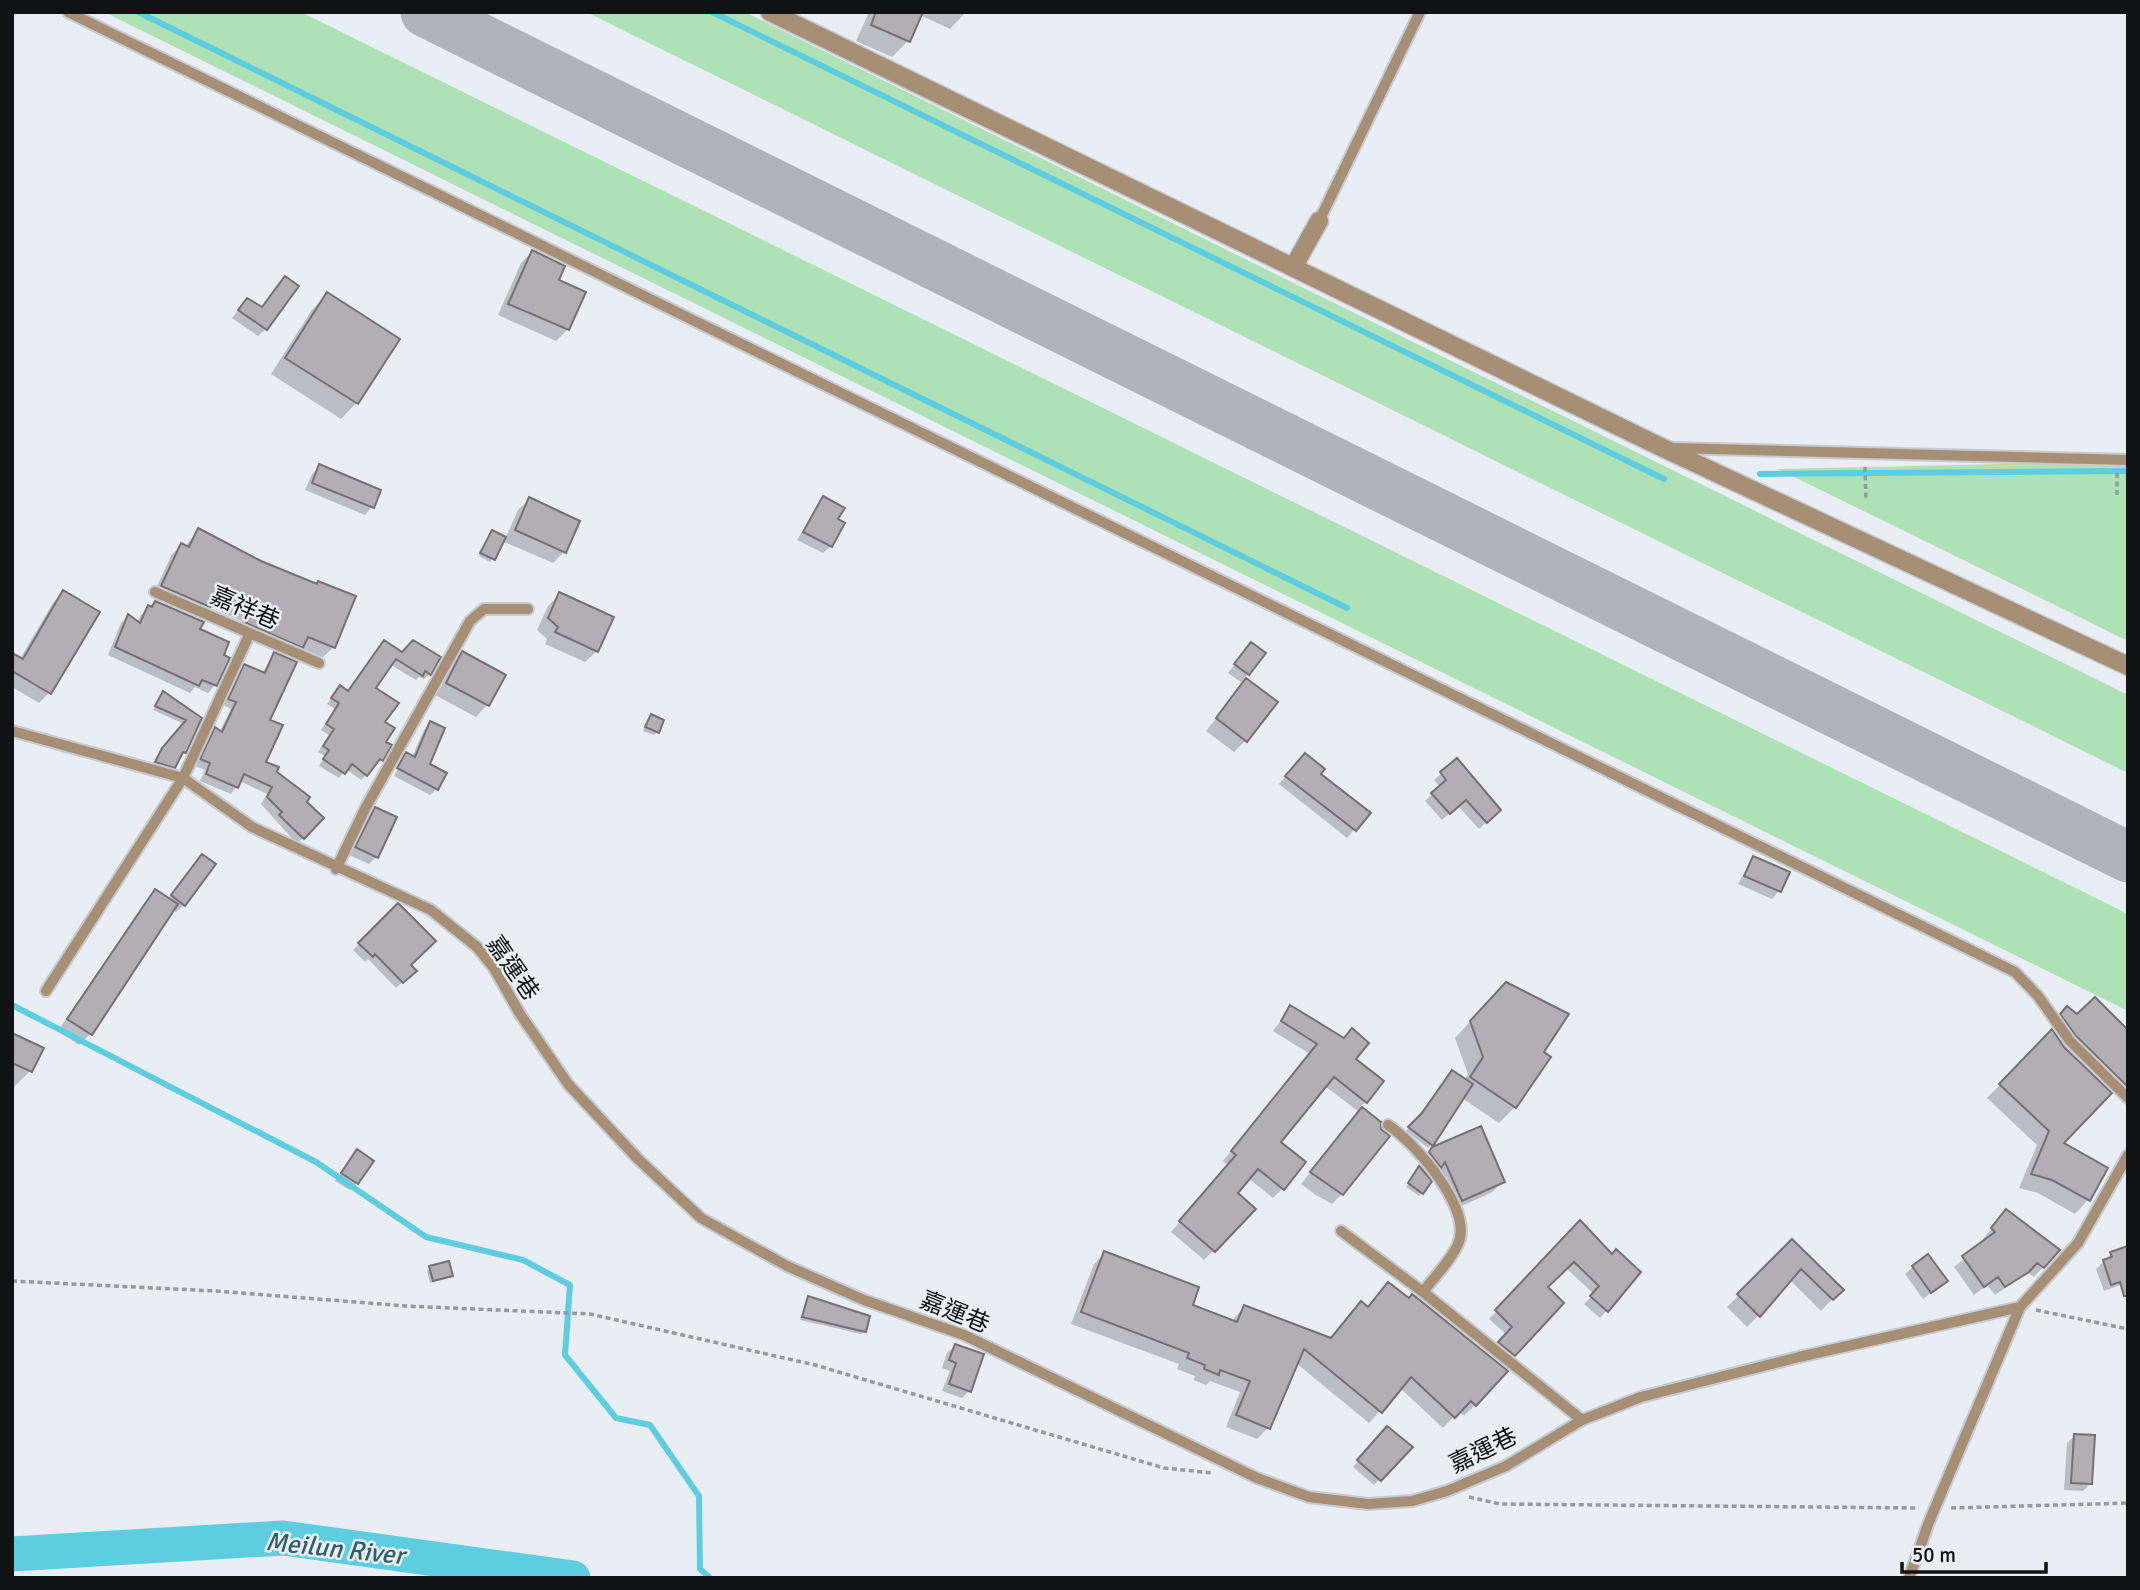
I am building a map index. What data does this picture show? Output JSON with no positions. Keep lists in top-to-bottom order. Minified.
{"streets":{"lane":["嘉祥巷","嘉運巷"]},"water":["Meilun River"],"scale_bar":"50 m"}
